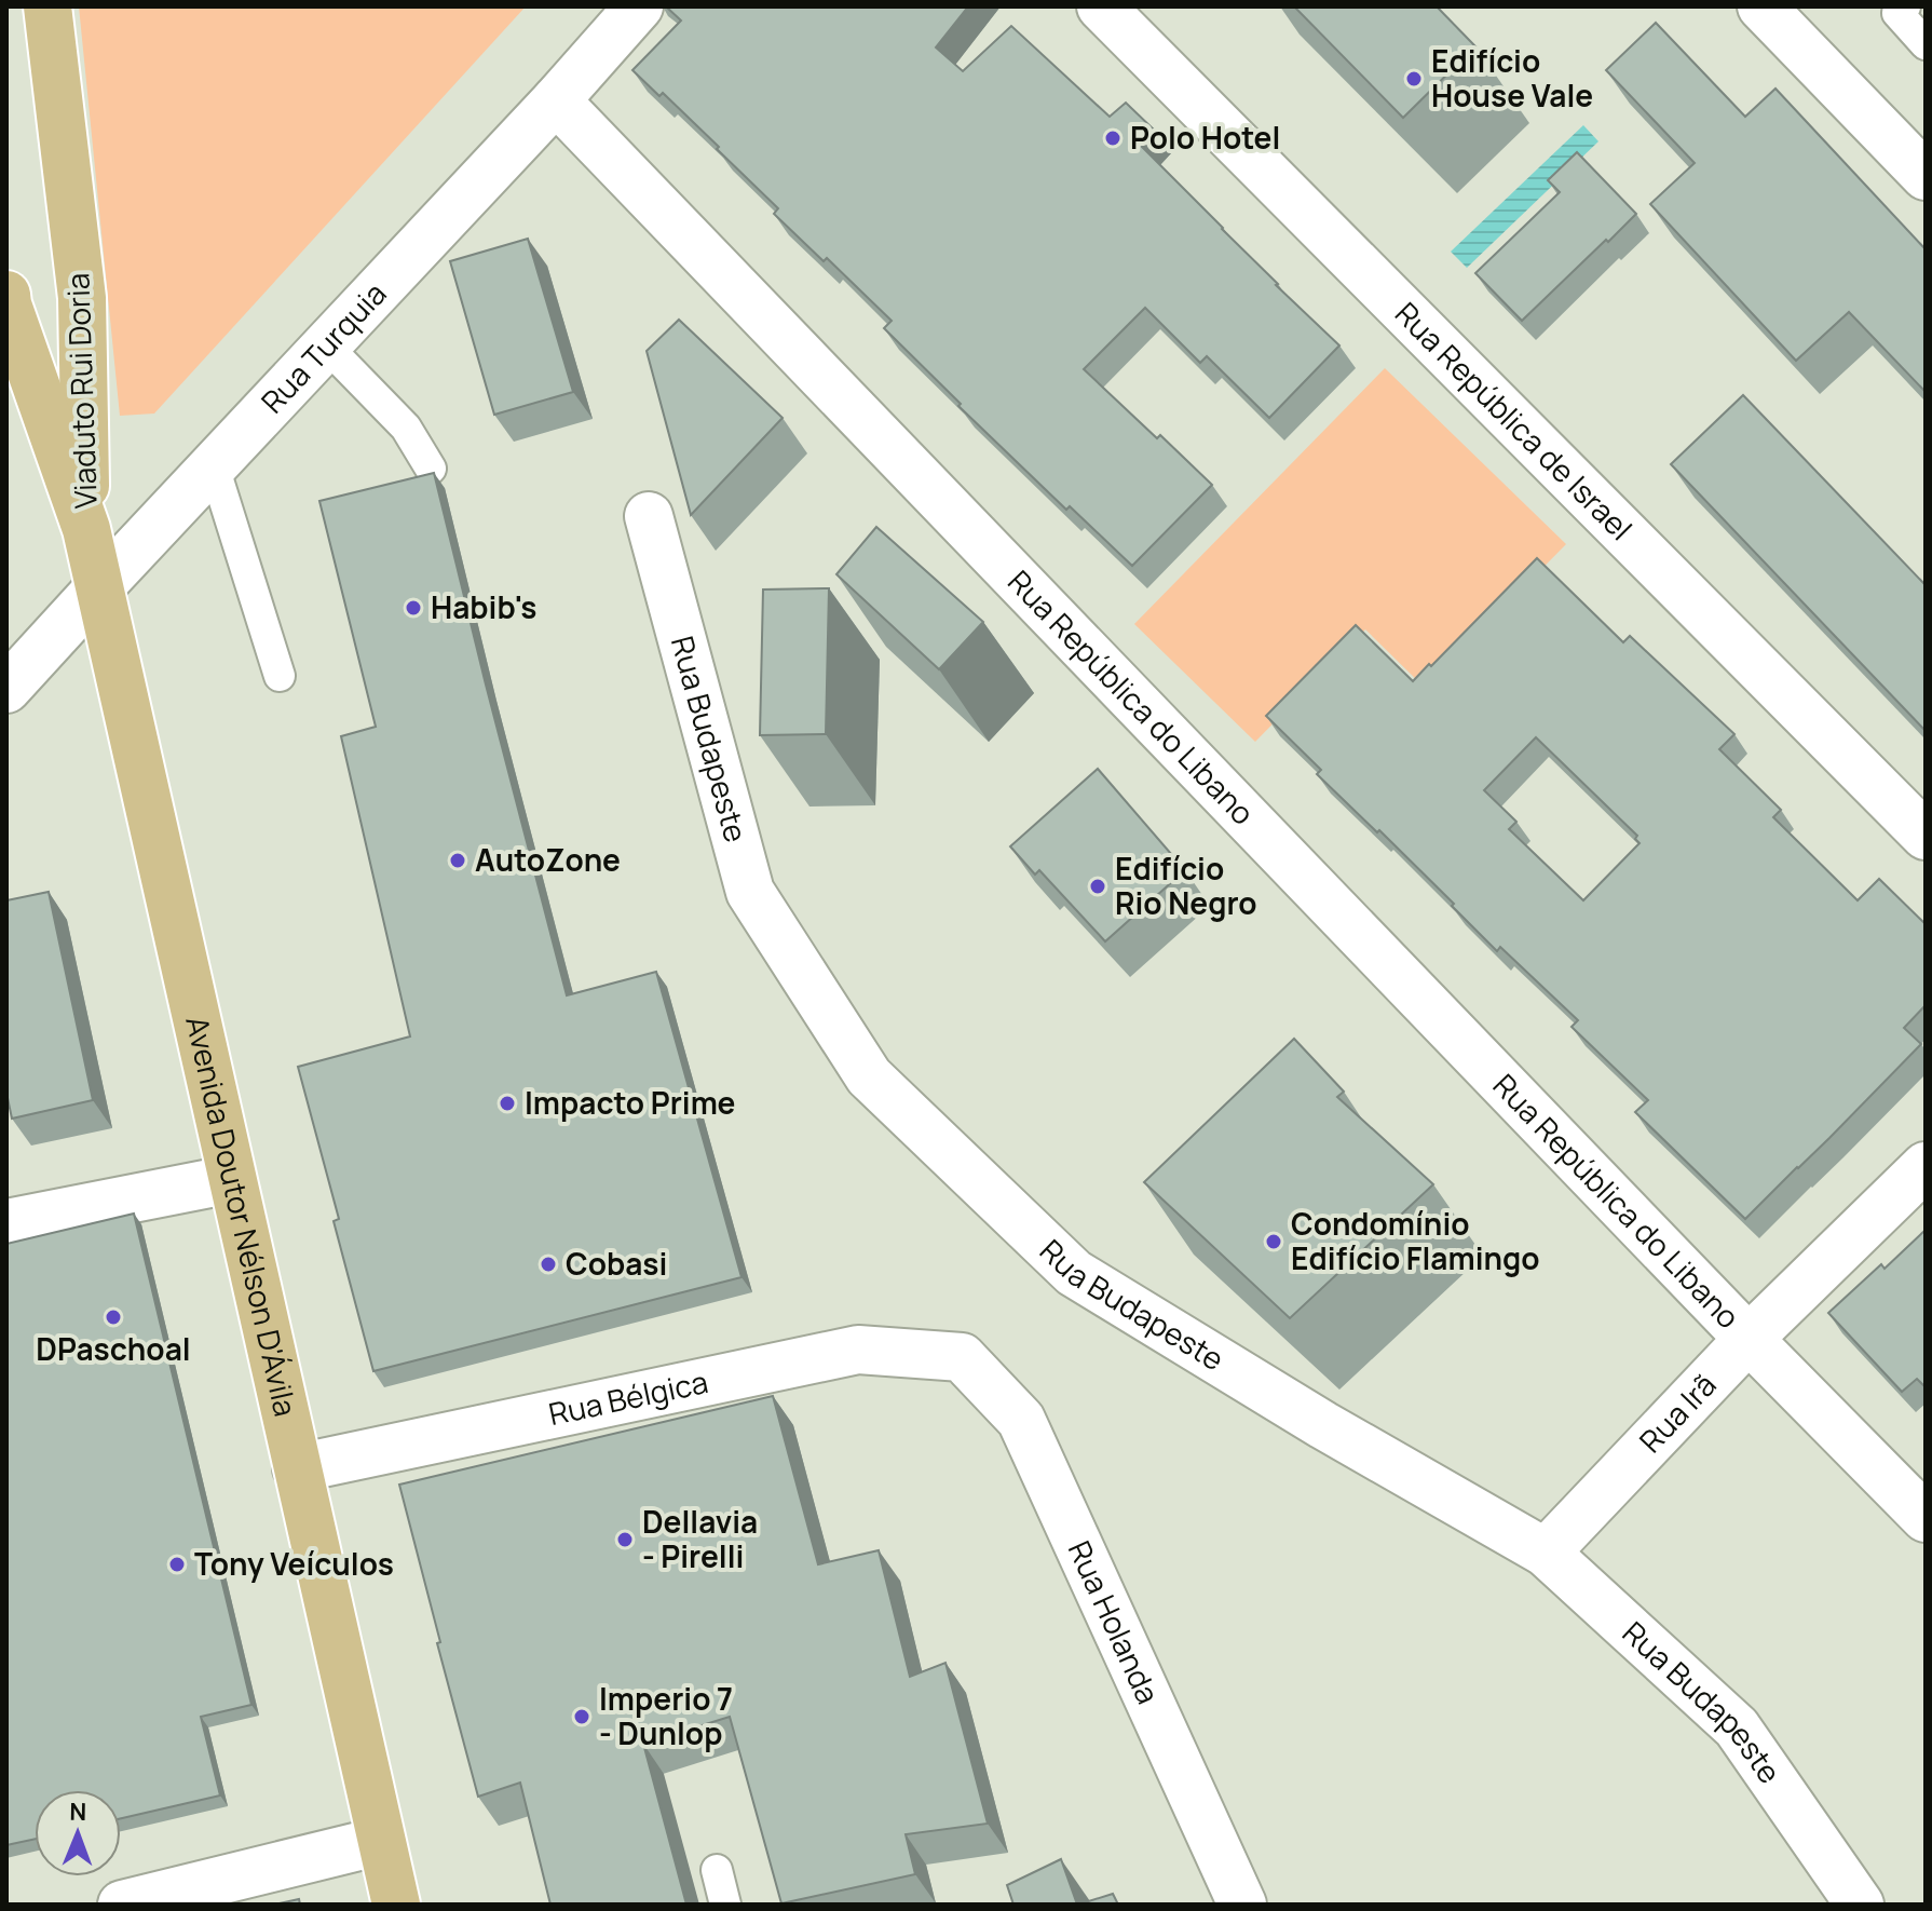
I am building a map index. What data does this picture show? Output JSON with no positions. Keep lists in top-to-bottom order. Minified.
{"streets":{"main road":["Viaduto Rui Doria","Avenida Doutor Nélson D'Ávila"],"street":["Rua Turquia","Rua República de Israel","Rua República do Libano","Rua Budapeste","Rua Bélgica","Rua Irã","Rua Holanda"]},"crossings":[["Rua Turquia","Rua República do Libano"],["Rua Turquia","Avenida Doutor Nélson D'Ávila"],["Viaduto Rui Doria","Avenida Doutor Nélson D'Ávila"],["Rua República do Libano","Rua Irã"],["Rua Budapeste","Rua Irã"],["Avenida Doutor Nélson D'Ávila","Rua Bélgica"],["Rua Bélgica","Rua Holanda"]],"places":["Edifício House Vale","Polo Hotel","Habib's","AutoZone","Edifício Rio Negro","Impacto Prime","Condomínio Edifício Flamingo","Cobasi","DPaschoal","Dellavia - Pirelli","Tony Veículos","Imperio 7 - Dunlop"],"north":"top"}
